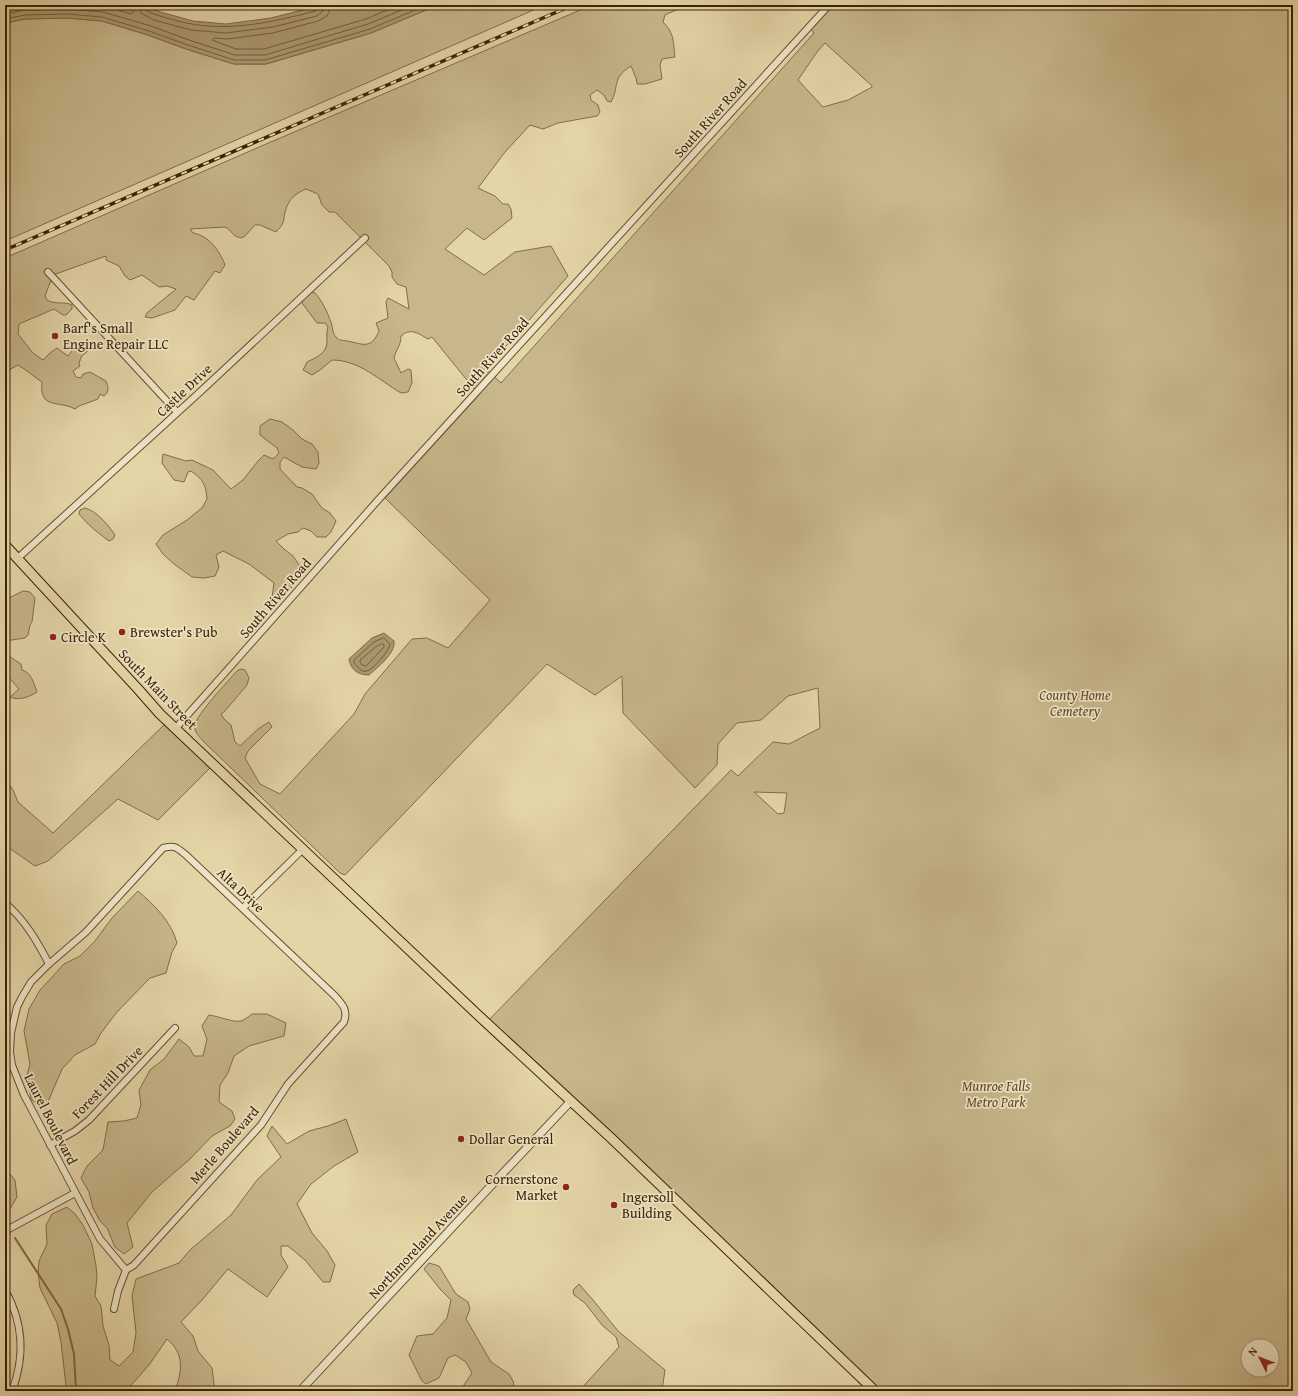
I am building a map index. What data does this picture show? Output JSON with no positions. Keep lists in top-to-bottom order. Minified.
{"streets":{"main road":["South Main Street"],"street":["South River Road","Castle Drive","Alta Drive","Forest Hill Drive","Laurel Boulevard","Merle Boulevard","Northmoreland Avenue"]},"crossings":[["South River Road","South Main Street"],["Castle Drive","South Main Street"],["South Main Street","Northmoreland Avenue"],["Alta Drive","Laurel Boulevard"],["Alta Drive","Merle Boulevard"],["Forest Hill Drive","Laurel Boulevard"],["Laurel Boulevard","Merle Boulevard"]],"parks":["County Home Cemetery","Munroe Falls Metro Park"],"places":["Barf's Small Engine Repair LLC","Brewster's Pub","Circle K","Dollar General","Cornerstone Market","Ingersoll Building"],"north":"top left"}
